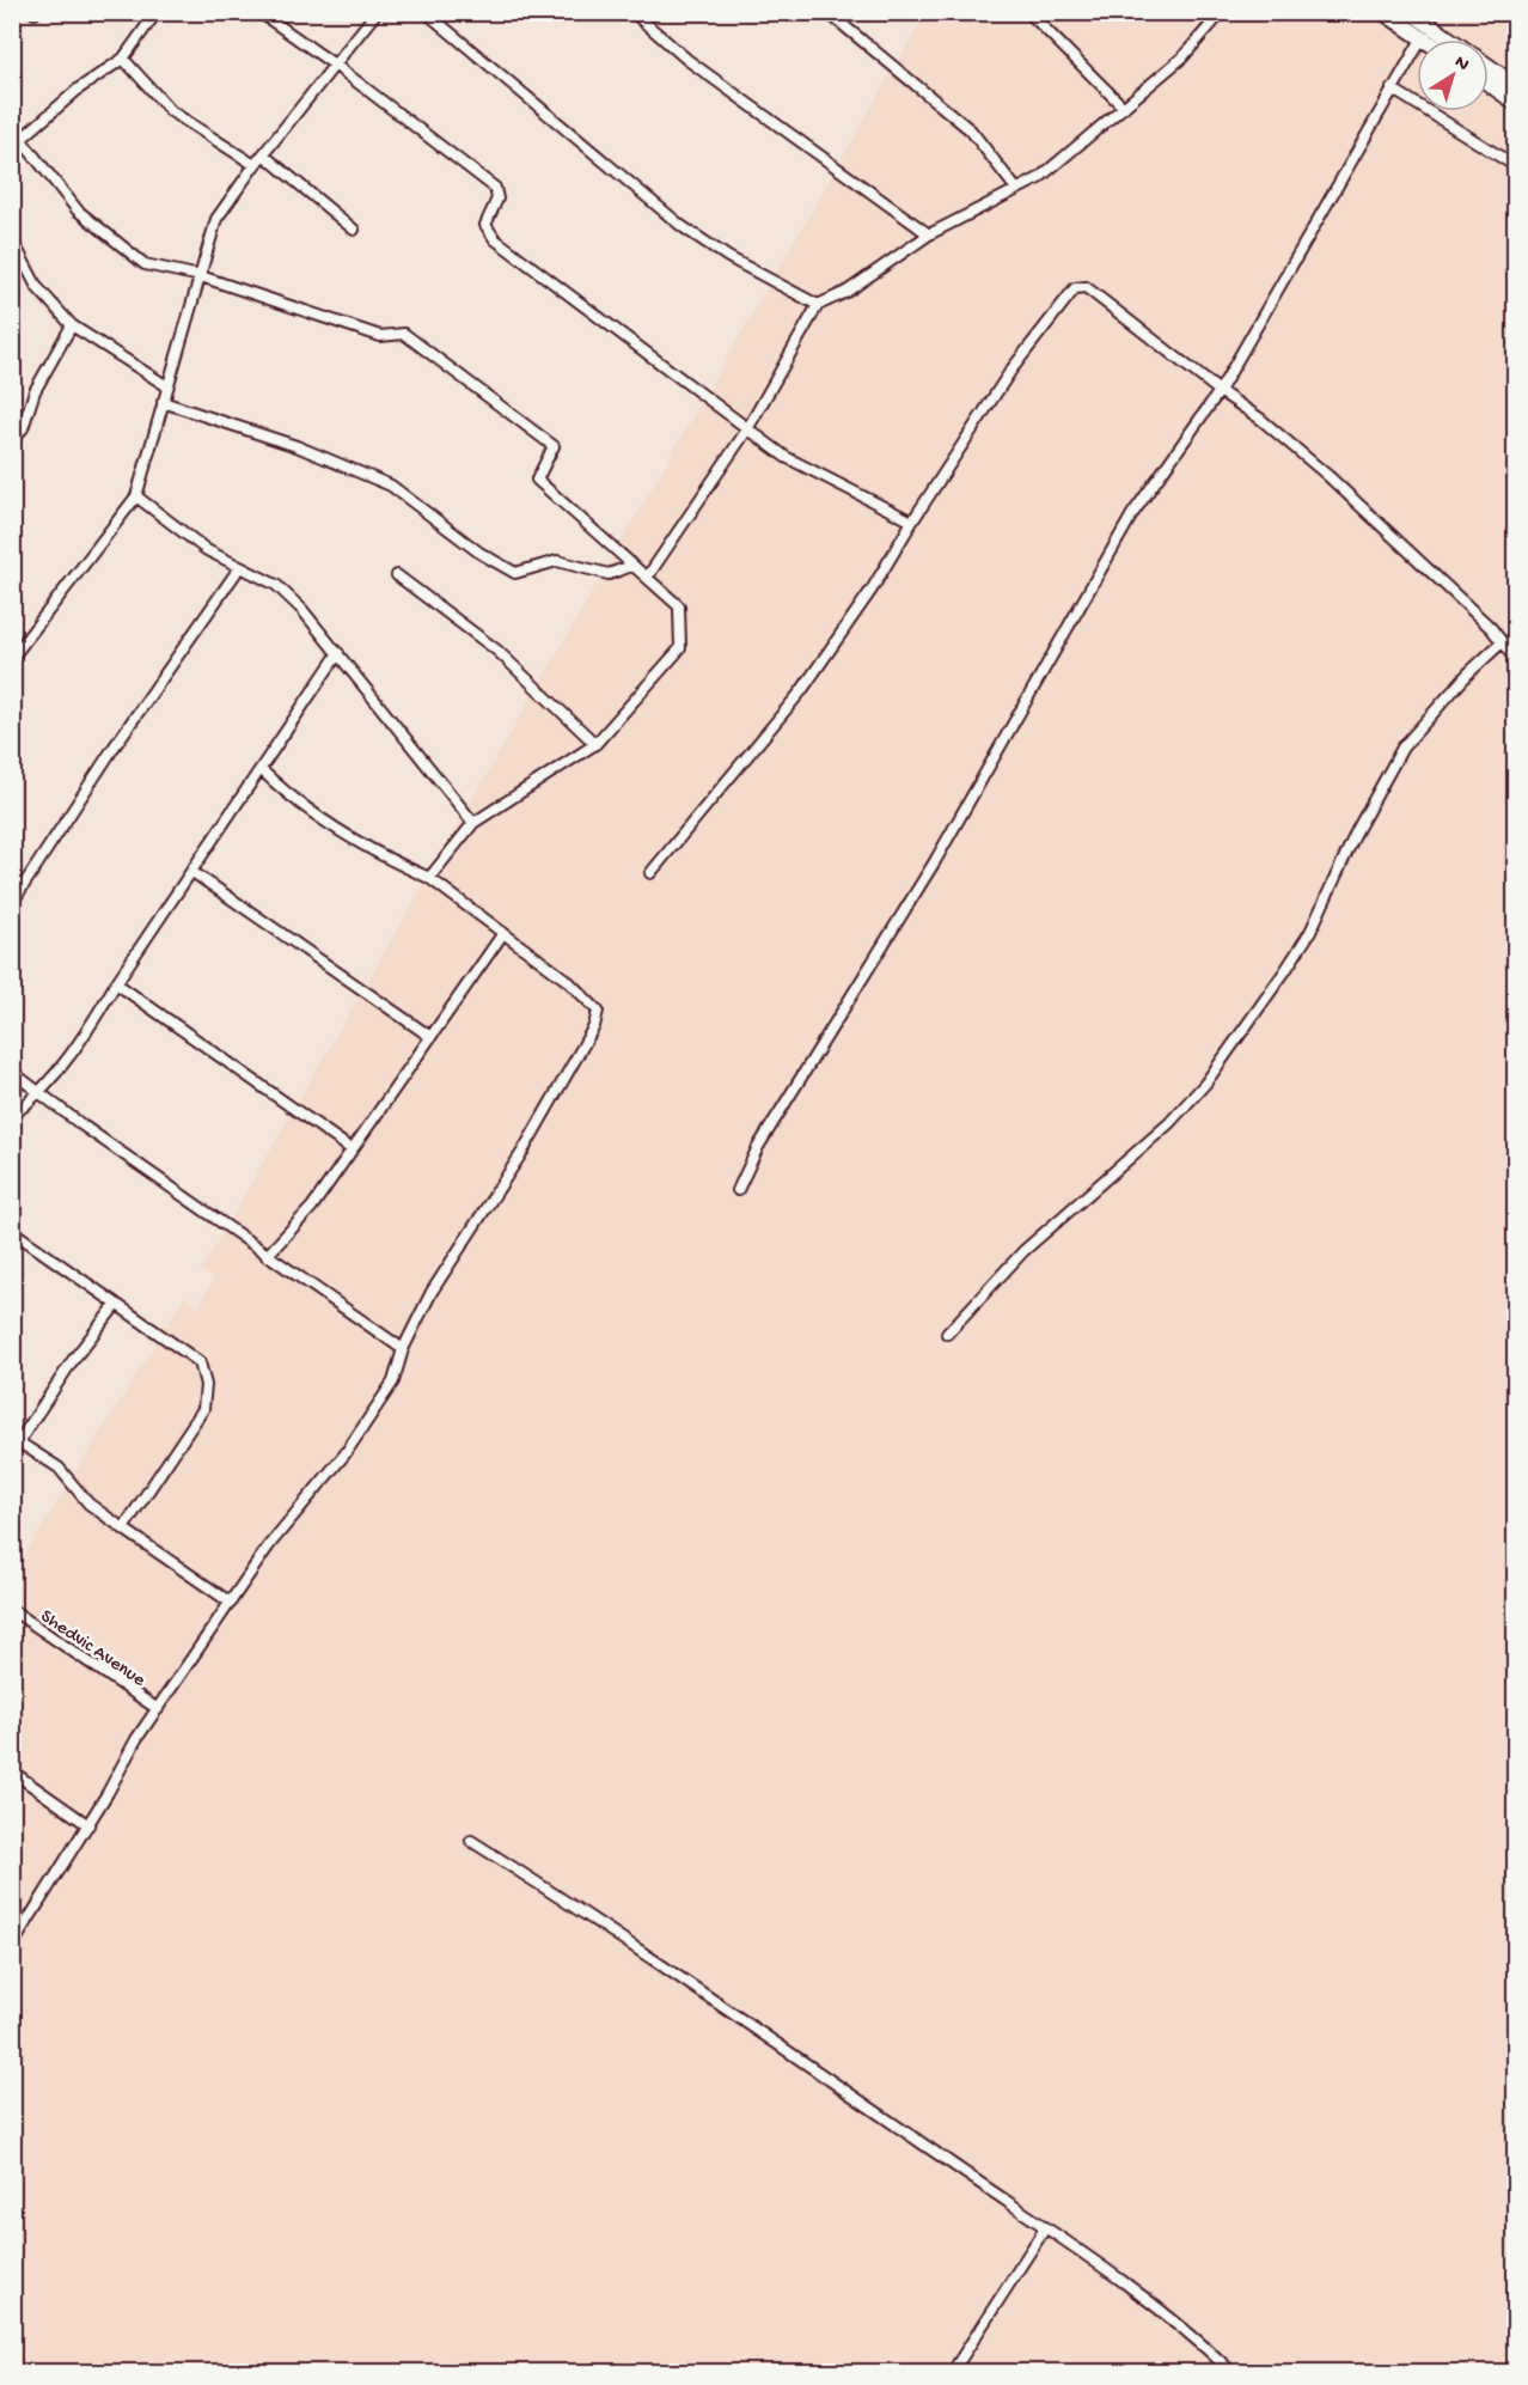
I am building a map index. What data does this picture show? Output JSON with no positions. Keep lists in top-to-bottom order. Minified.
{"streets":{"street":["Shedvic Avenue"]},"north":"top right"}
